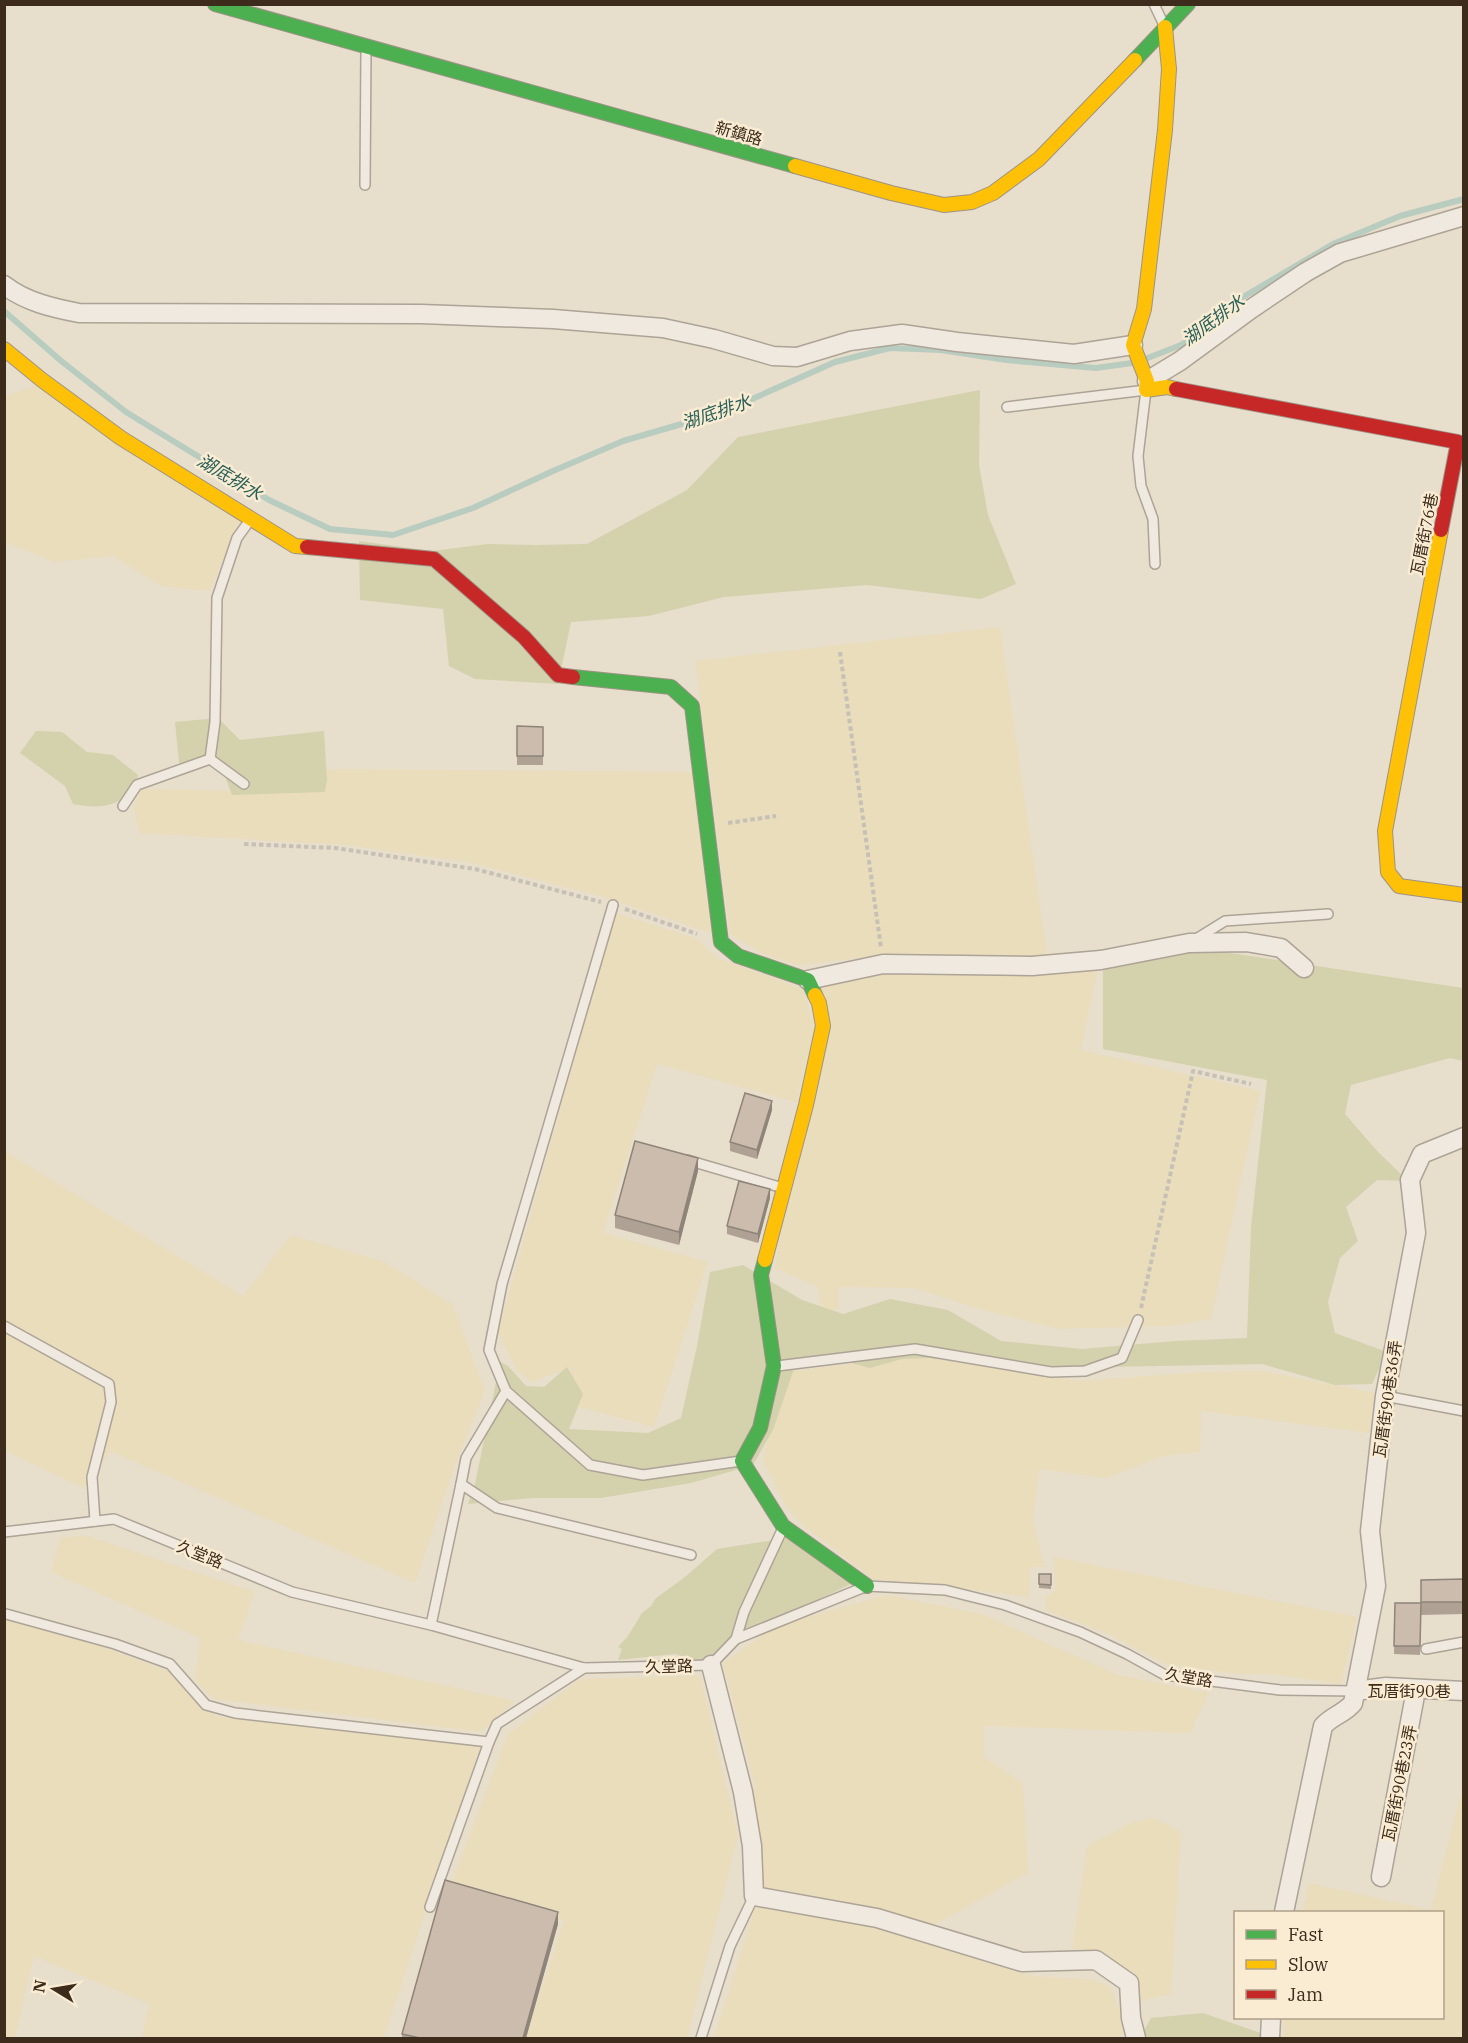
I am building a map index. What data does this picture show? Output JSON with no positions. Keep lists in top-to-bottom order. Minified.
{"streets":{"street":["新鎮路","瓦厝街76巷","瓦厝街90巷36弄","瓦厝街90巷","瓦厝街90巷23弄"],"lane":["久堂路"]},"crossings":[["瓦厝街90巷36弄","久堂路"],["瓦厝街90巷36弄","瓦厝街90巷"],["久堂路","瓦厝街90巷"],["瓦厝街90巷","瓦厝街90巷23弄"]],"water":["湖底排水"],"legend":["Fast","Slow","Jam"],"north":"left"}
